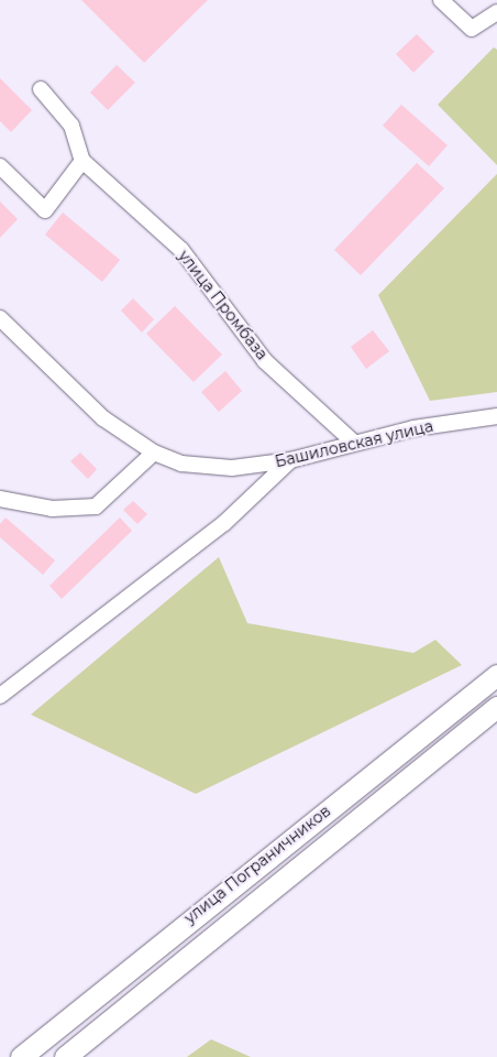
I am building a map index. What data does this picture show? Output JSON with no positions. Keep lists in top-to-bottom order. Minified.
{"streets":{"main road":["улица Пограничников"],"street":["улица Промбаза","Башиловская улица"]},"crossings":[["улица Промбаза","Башиловская улица"]]}
